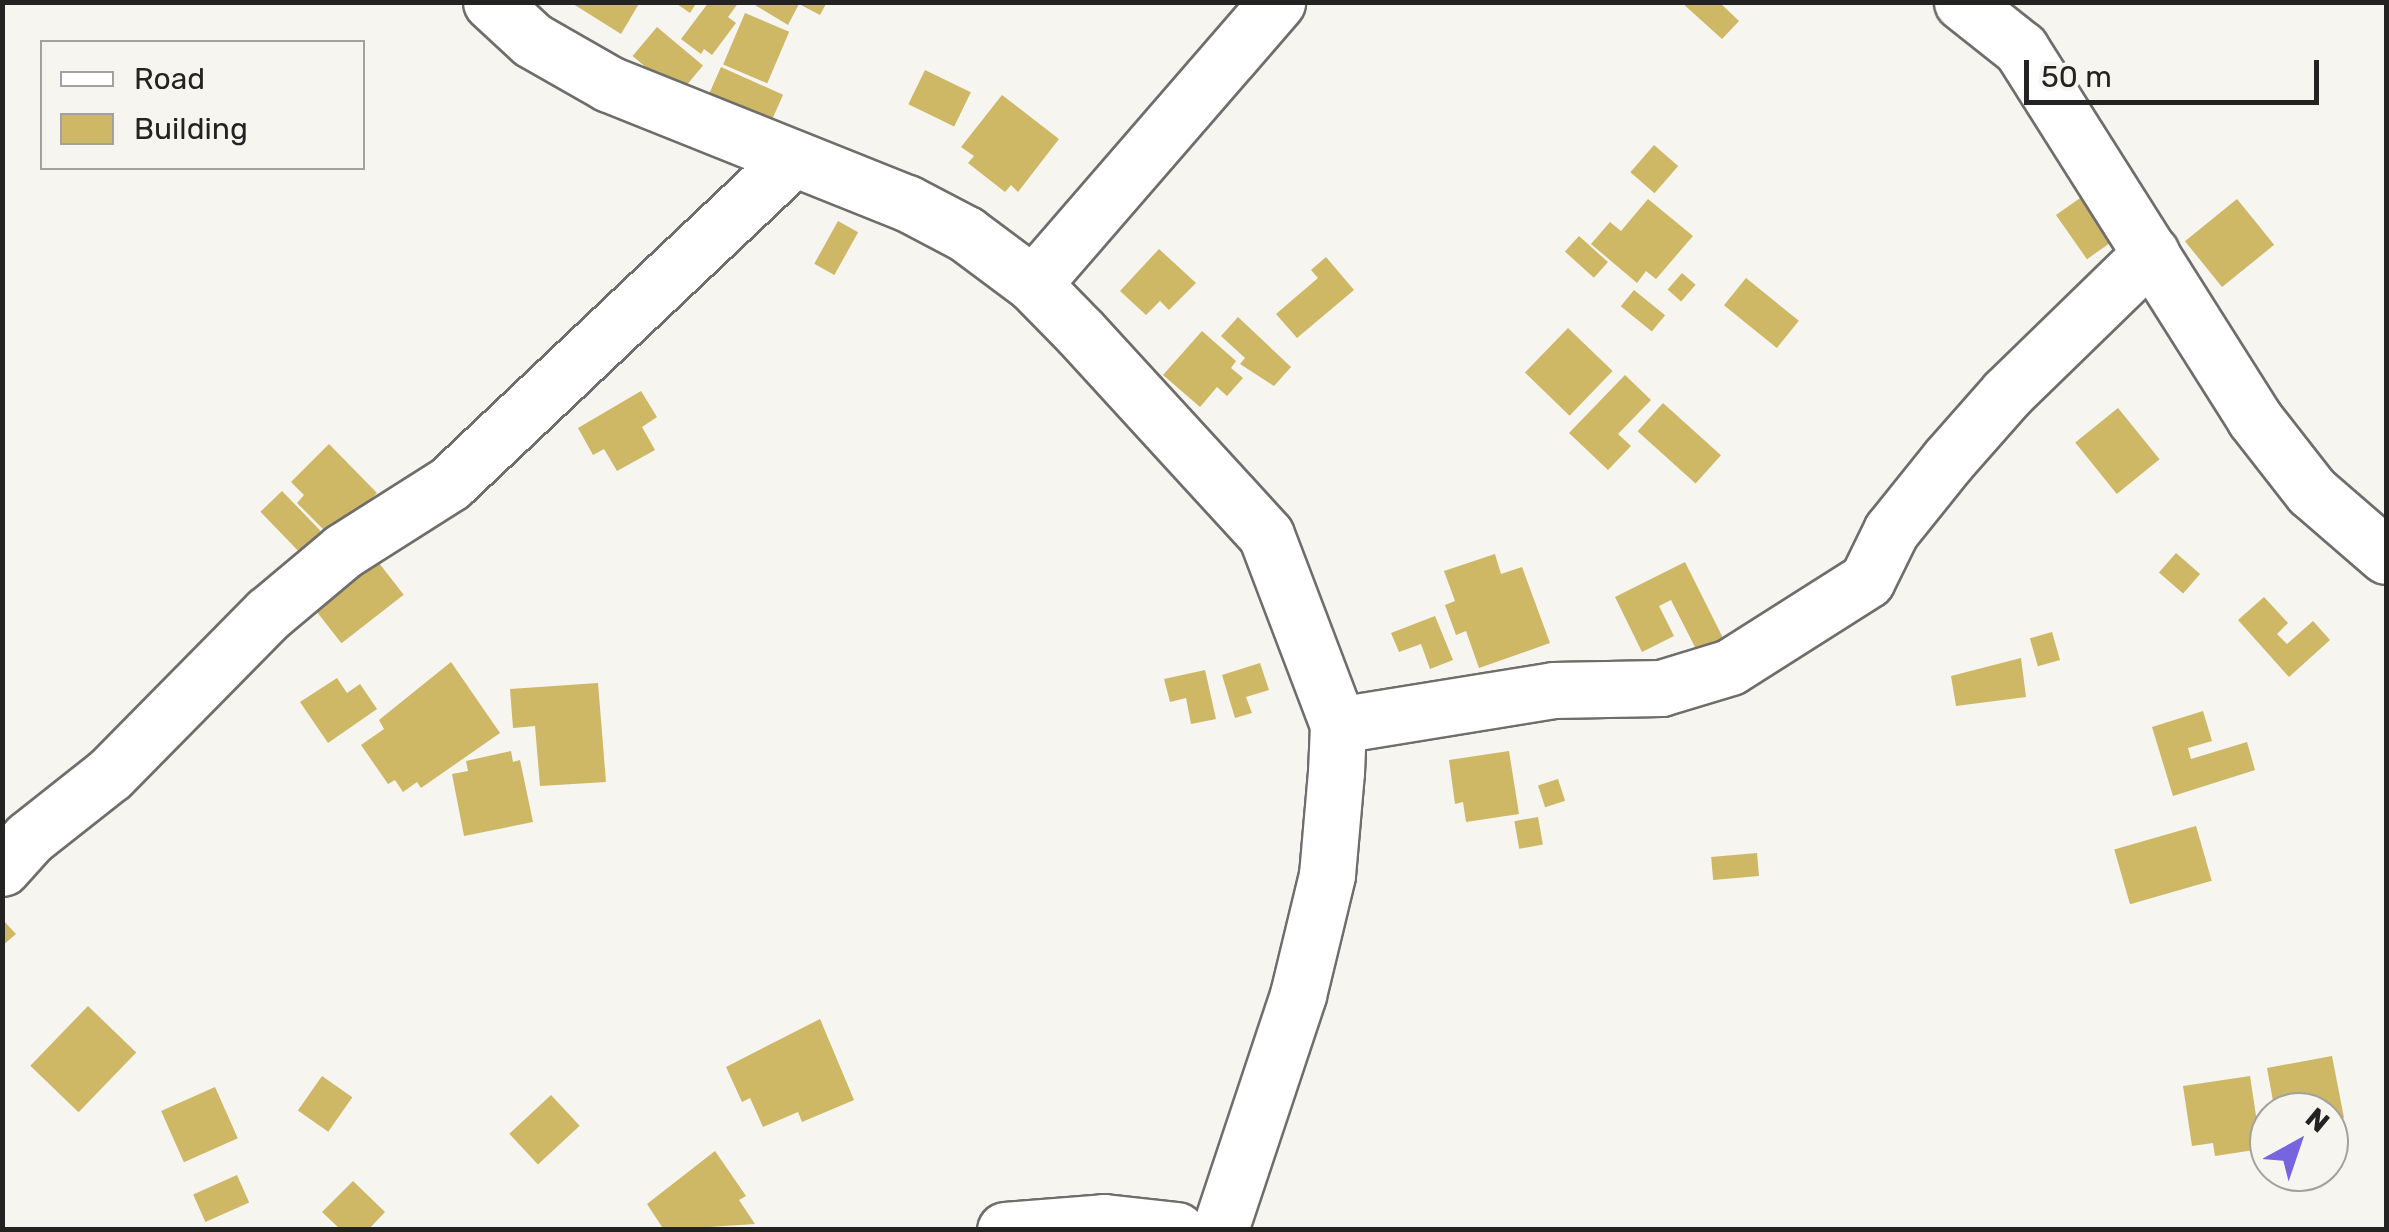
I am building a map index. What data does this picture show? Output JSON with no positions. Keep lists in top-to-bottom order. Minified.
{"legend":["Road","Building"],"scale_bar":"50 m","north":"top right"}
